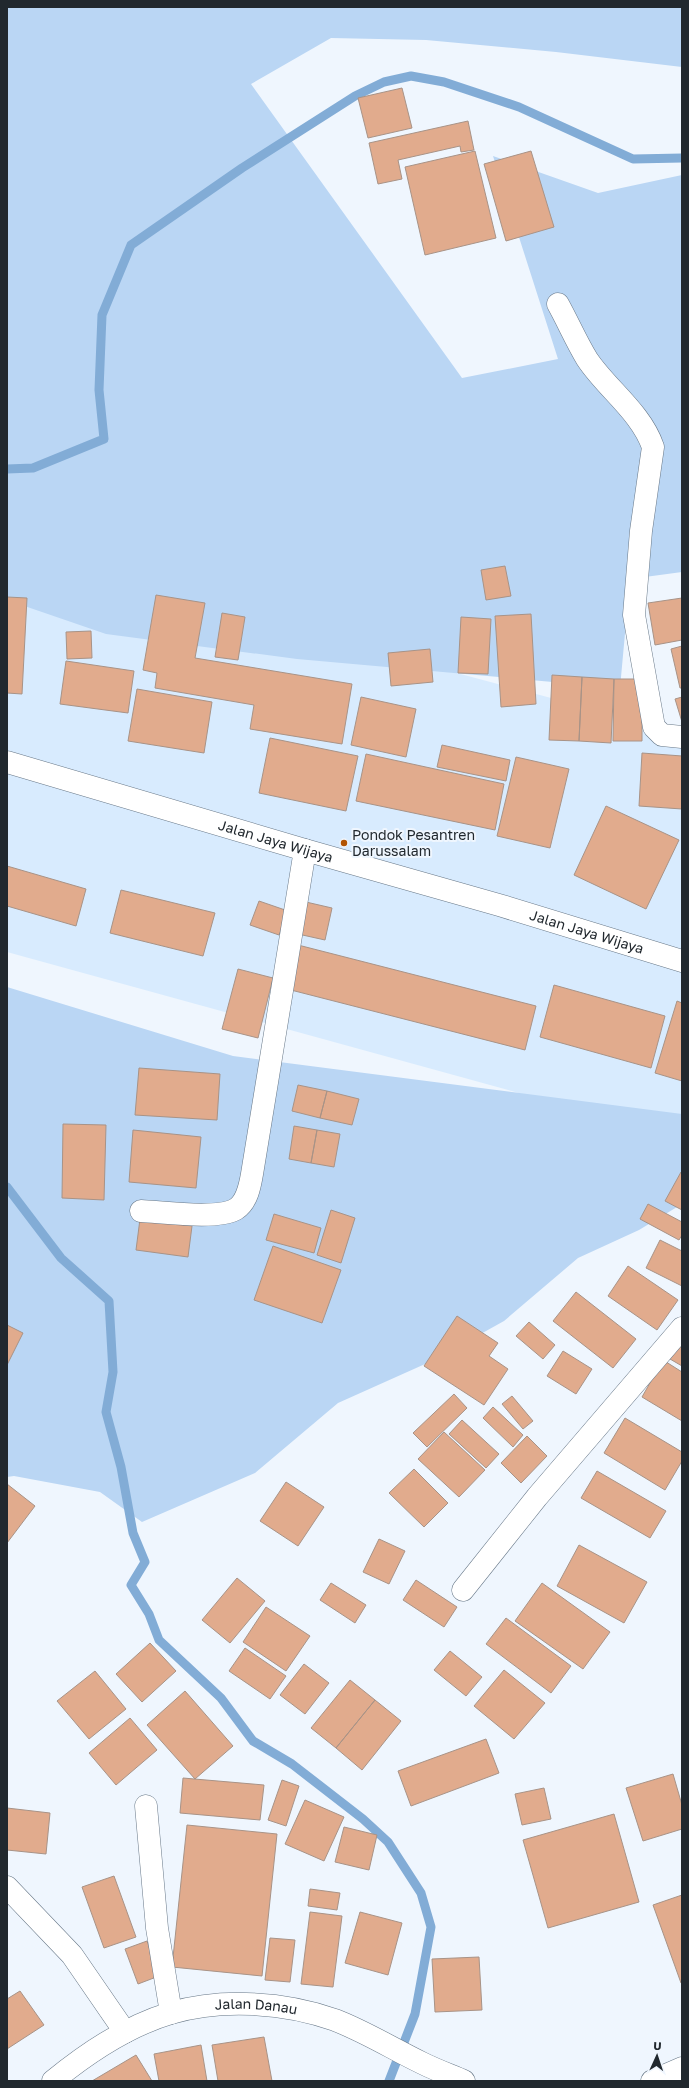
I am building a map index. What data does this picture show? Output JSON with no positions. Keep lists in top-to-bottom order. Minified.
{"streets":{"street":["Jalan Jaya Wijaya","Jalan Danau"]},"places":["Pondok Pesantren Darussalam"],"north":"top"}
